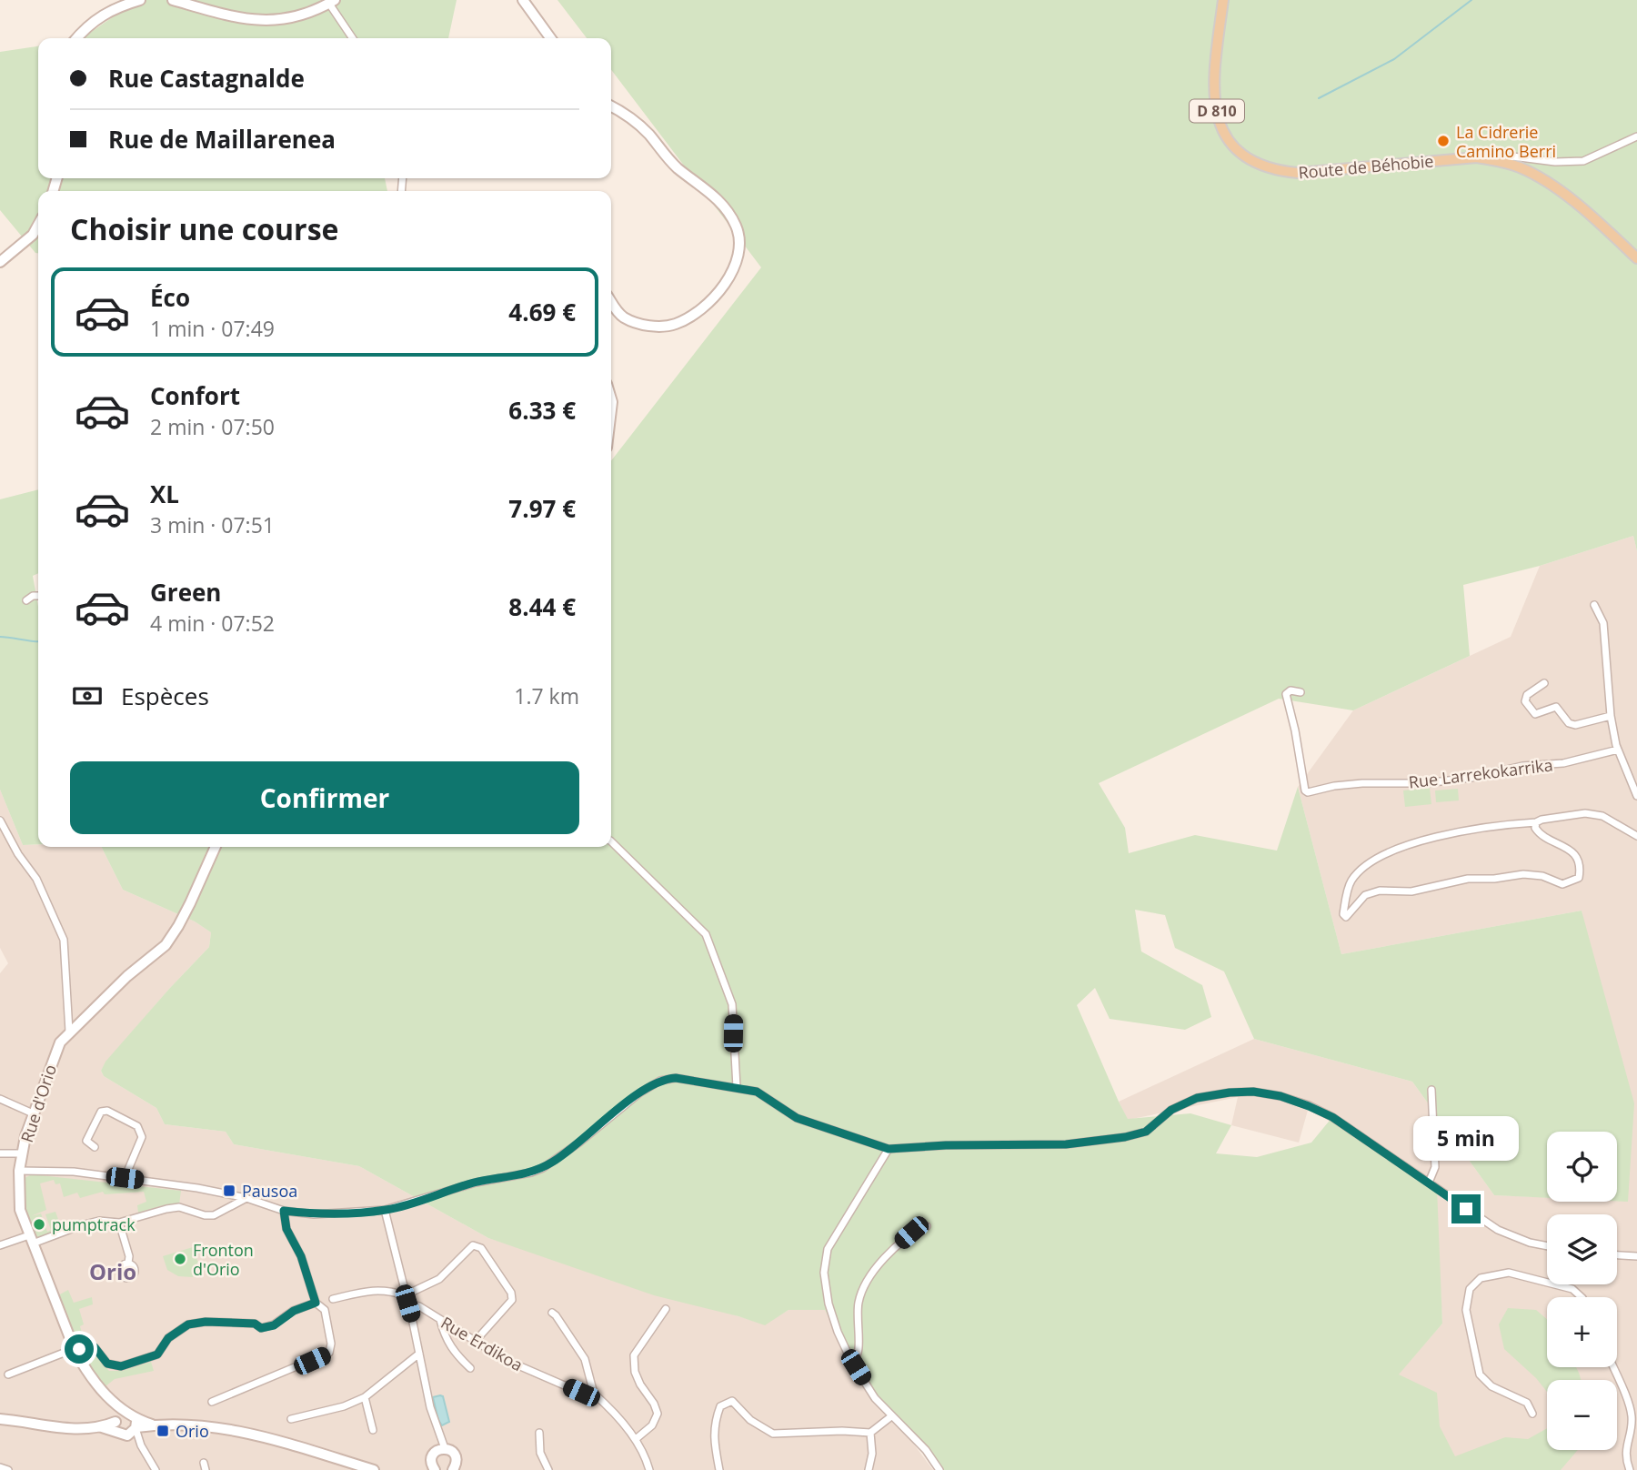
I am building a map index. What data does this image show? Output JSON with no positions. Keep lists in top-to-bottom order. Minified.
{"streets":{"main road":["D 810","Route de Béhobie"],"street":["Rue Larrekokarrika","Rue d'Orio","Rue Erdikoa"]},"districts":["Orio"],"places":{"other":["La Cidrerie Camino Berri","pumptrack","Fronton d'Orio"],"transit":["Pausoa","Orio"]},"page":{"banner":["Rue Castagnalde","Rue de Maillarenea"],"heading":"Choisir une course","list":[{"name":"Éco","note":"1 min · 07:49","value":"4.69 €"},{"name":"Confort","note":"2 min · 07:50","value":"6.33 €"},{"name":"XL","note":"3 min · 07:51","value":"7.97 €"},{"name":"Green","note":"4 min · 07:52","value":"8.44 €"}],"pay":["Espèces","1.7 km"],"buttons":"Confirmer","bubble":"5 min","map_buttons":["+","−"]}}
